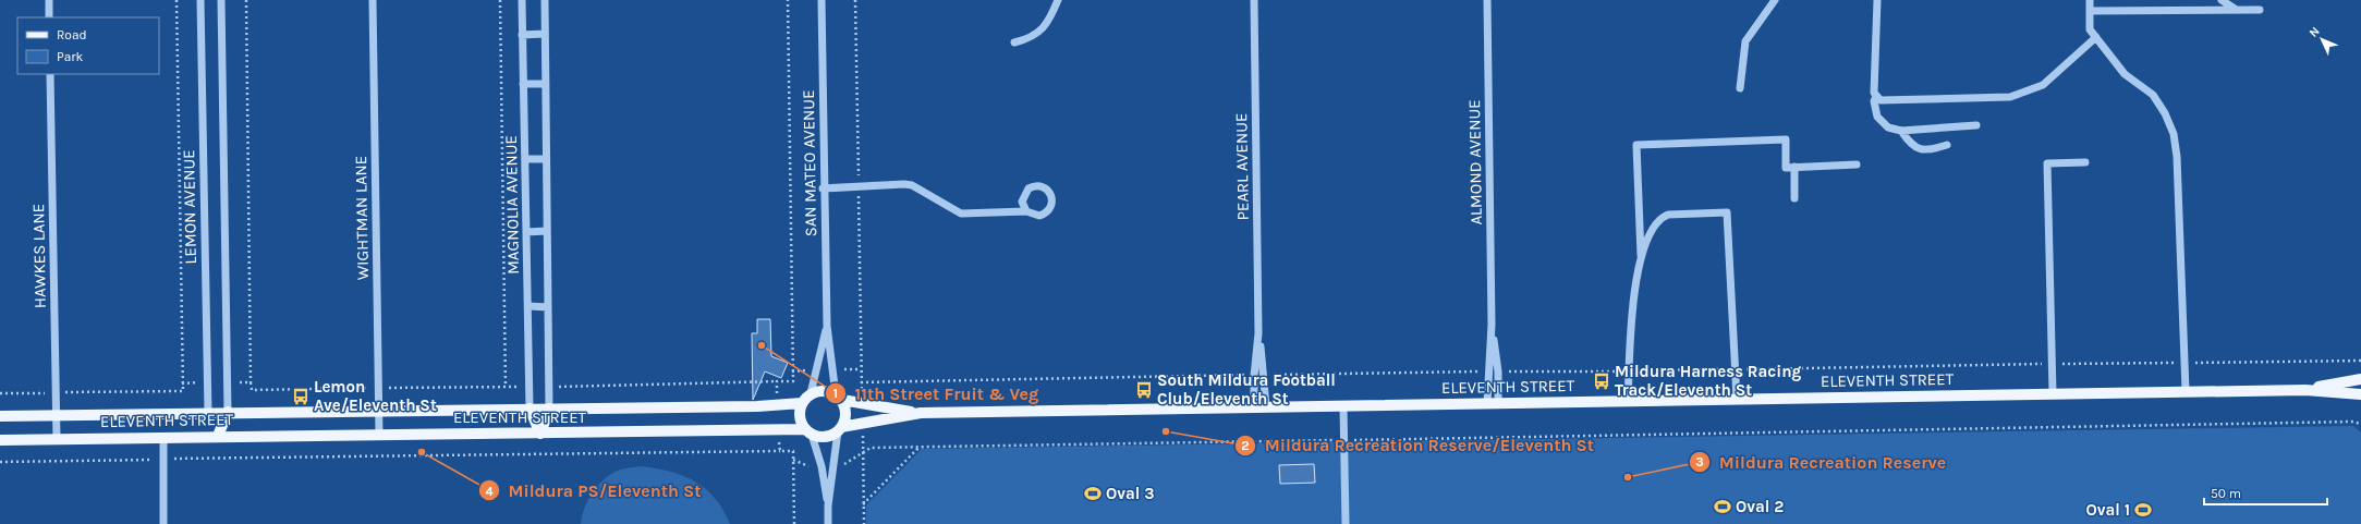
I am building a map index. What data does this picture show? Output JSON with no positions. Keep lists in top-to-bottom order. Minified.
{"streets":{"main road":["ELEVENTH STREET"],"street":["ALMOND AVENUE","SAN MATEO AVENUE","PEARL AVENUE","MAGNOLIA AVENUE","LEMON AVENUE","WIGHTMAN LANE","HAWKES LANE"]},"crossings":[["ALMOND AVENUE","ELEVENTH STREET"],["SAN MATEO AVENUE","ELEVENTH STREET"],["PEARL AVENUE","ELEVENTH STREET"],["MAGNOLIA AVENUE","ELEVENTH STREET"],["LEMON AVENUE","ELEVENTH STREET"],["WIGHTMAN LANE","ELEVENTH STREET"],["HAWKES LANE","ELEVENTH STREET"]],"places":{"other":["11th Street Fruit & Veg","Mildura Recreation Reserve/Eleventh St","Mildura PS/Eleventh St","Mildura Recreation Reserve"],"bus stop":["Mildura Harness Racing Track/Eleventh St","South Mildura Football Club/Eleventh St","Lemon Ave/Eleventh St"],"sports":["Oval 3","Oval 2","Oval 1"]},"legend":["Road","Park"],"scale_bar":"50 m","north":"top left"}
